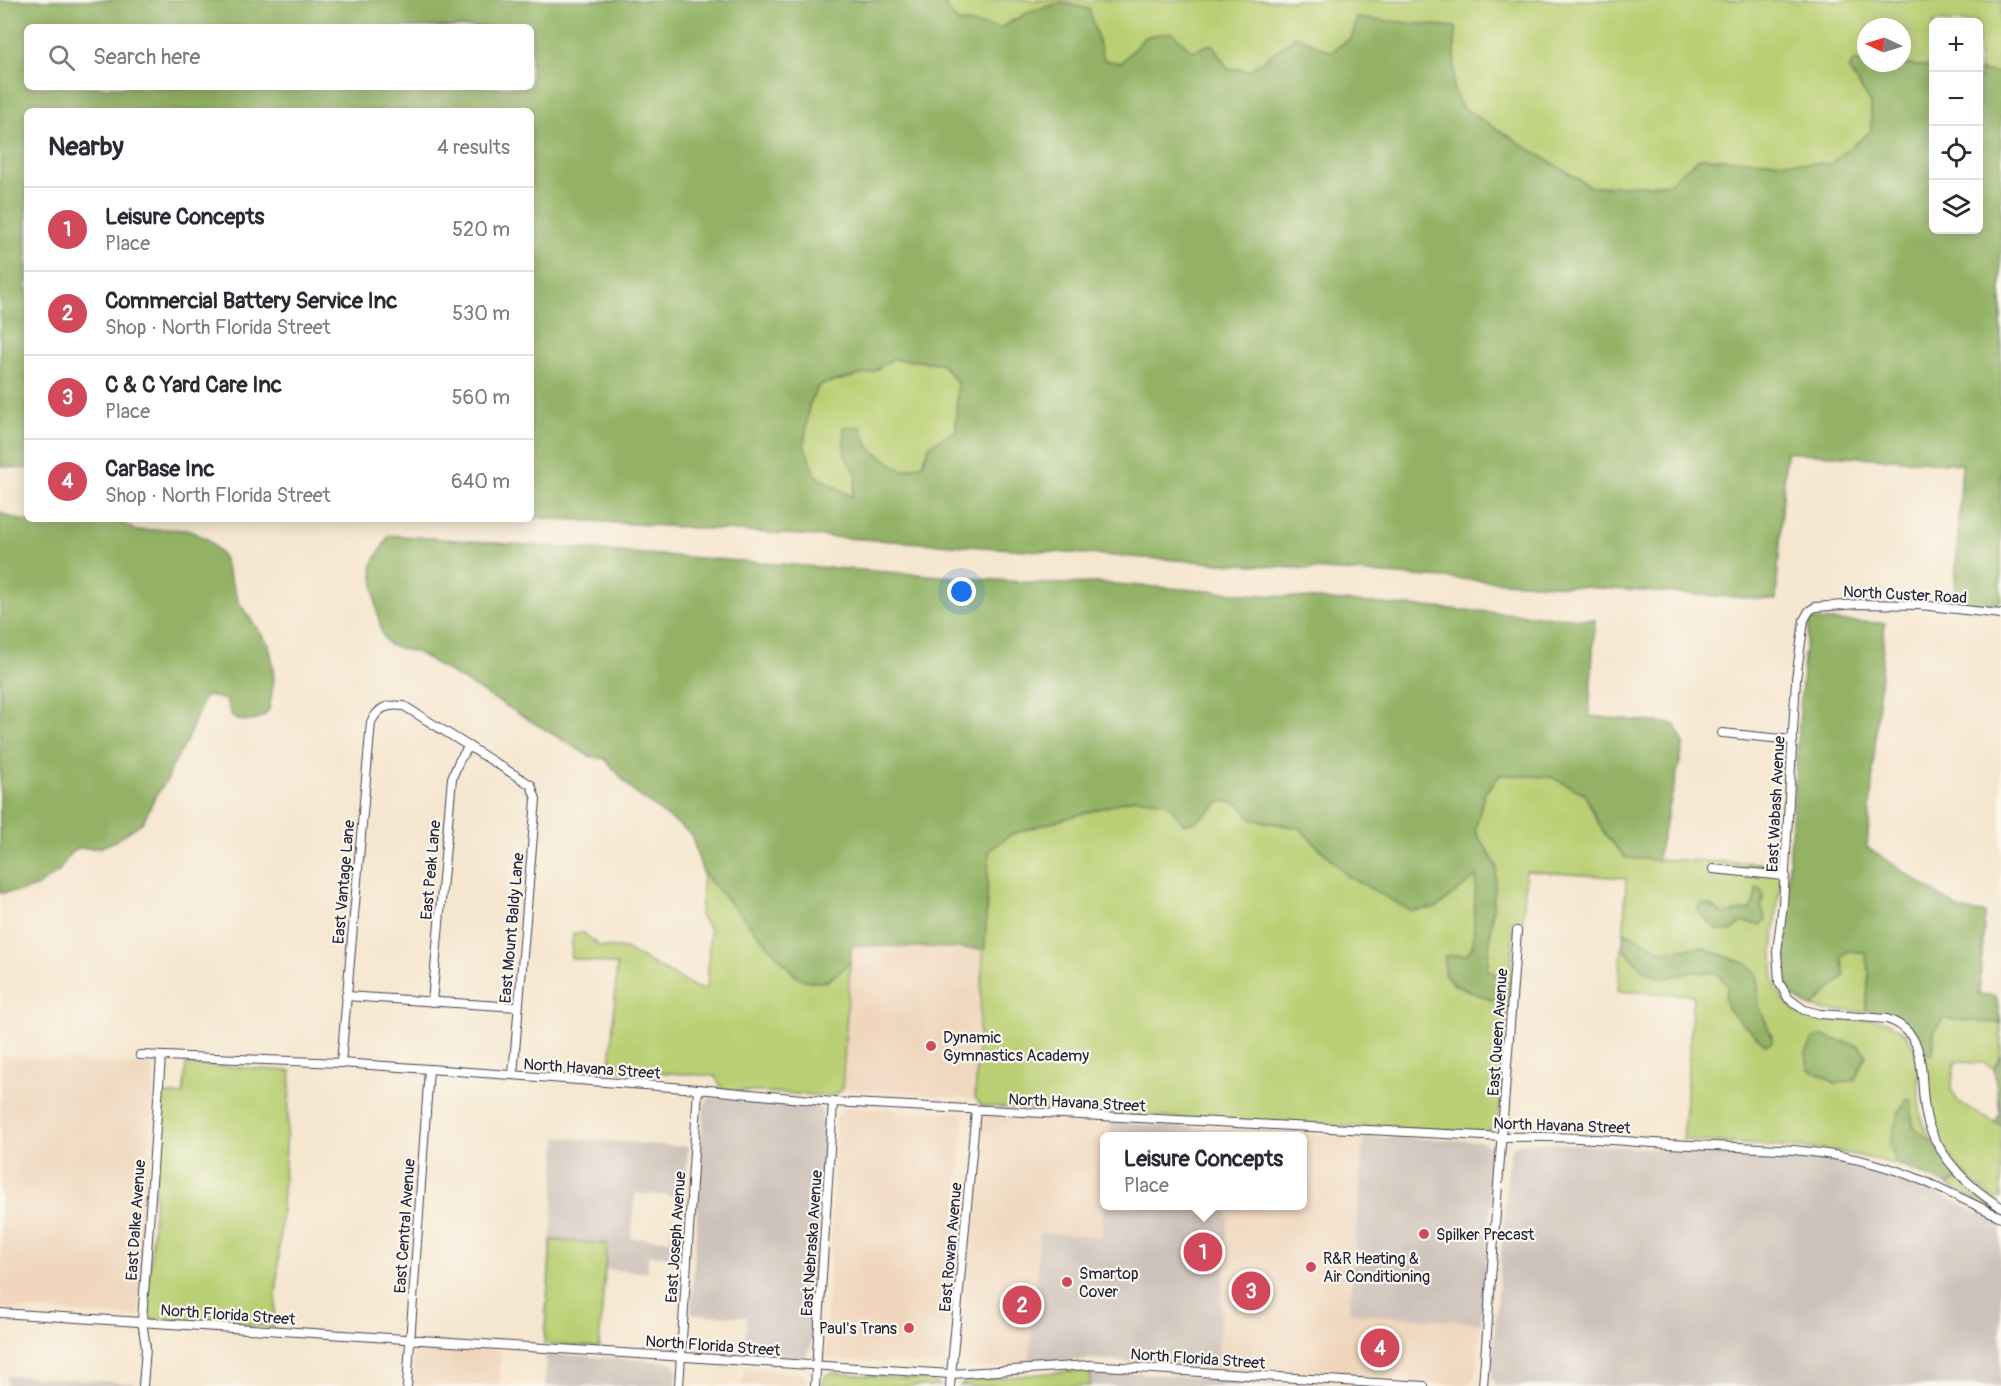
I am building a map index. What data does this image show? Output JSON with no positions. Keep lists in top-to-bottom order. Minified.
{"streets":{"street":["North Custer Road","East Wabash Avenue","East Peak Lane","East Vantage Lane","East Mount Baldy Lane","East Queen Avenue","North Havana Street","East Dalke Avenue","East Central Avenue","East Joseph Avenue","East Nebraska Avenue","East Rowan Avenue","North Florida Street"]},"crossings":[["North Custer Road","East Wabash Avenue"],["East Peak Lane","East Vantage Lane"],["East Peak Lane","East Mount Baldy Lane"],["East Vantage Lane","East Mount Baldy Lane"],["East Vantage Lane","North Havana Street"],["East Mount Baldy Lane","North Havana Street"],["East Queen Avenue","North Havana Street"],["North Havana Street","East Dalke Avenue"],["North Havana Street","East Central Avenue"],["North Havana Street","East Joseph Avenue"],["North Havana Street","East Nebraska Avenue"],["North Havana Street","East Rowan Avenue"],["East Dalke Avenue","North Florida Street"],["East Central Avenue","North Florida Street"],["East Joseph Avenue","North Florida Street"],["East Nebraska Avenue","North Florida Street"],["East Rowan Avenue","North Florida Street"]],"places":["Dynamic Gymnastics Academy","Spilker Precast","R&R Heating & Air Conditioning","Smartop Cover","Paul's Trans"],"north":"left","page":{"map_buttons":["+","−"],"search":"Search here","heading":["Nearby","4 results"],"list":[{"mark":"1","name":"Leisure Concepts","note":"Place","value":"520 m"},{"mark":"2","name":"Commercial Battery Service Inc","note":"Shop · North Florida Street","value":"530 m"},{"mark":"3","name":"C & C Yard Care Inc","note":"Place","value":"560 m"},{"mark":"4","name":"CarBase Inc","note":"Shop · North Florida Street","value":"640 m"}],"popup":["Leisure Concepts","Place"],"pins":["1","3","2","4"]}}
